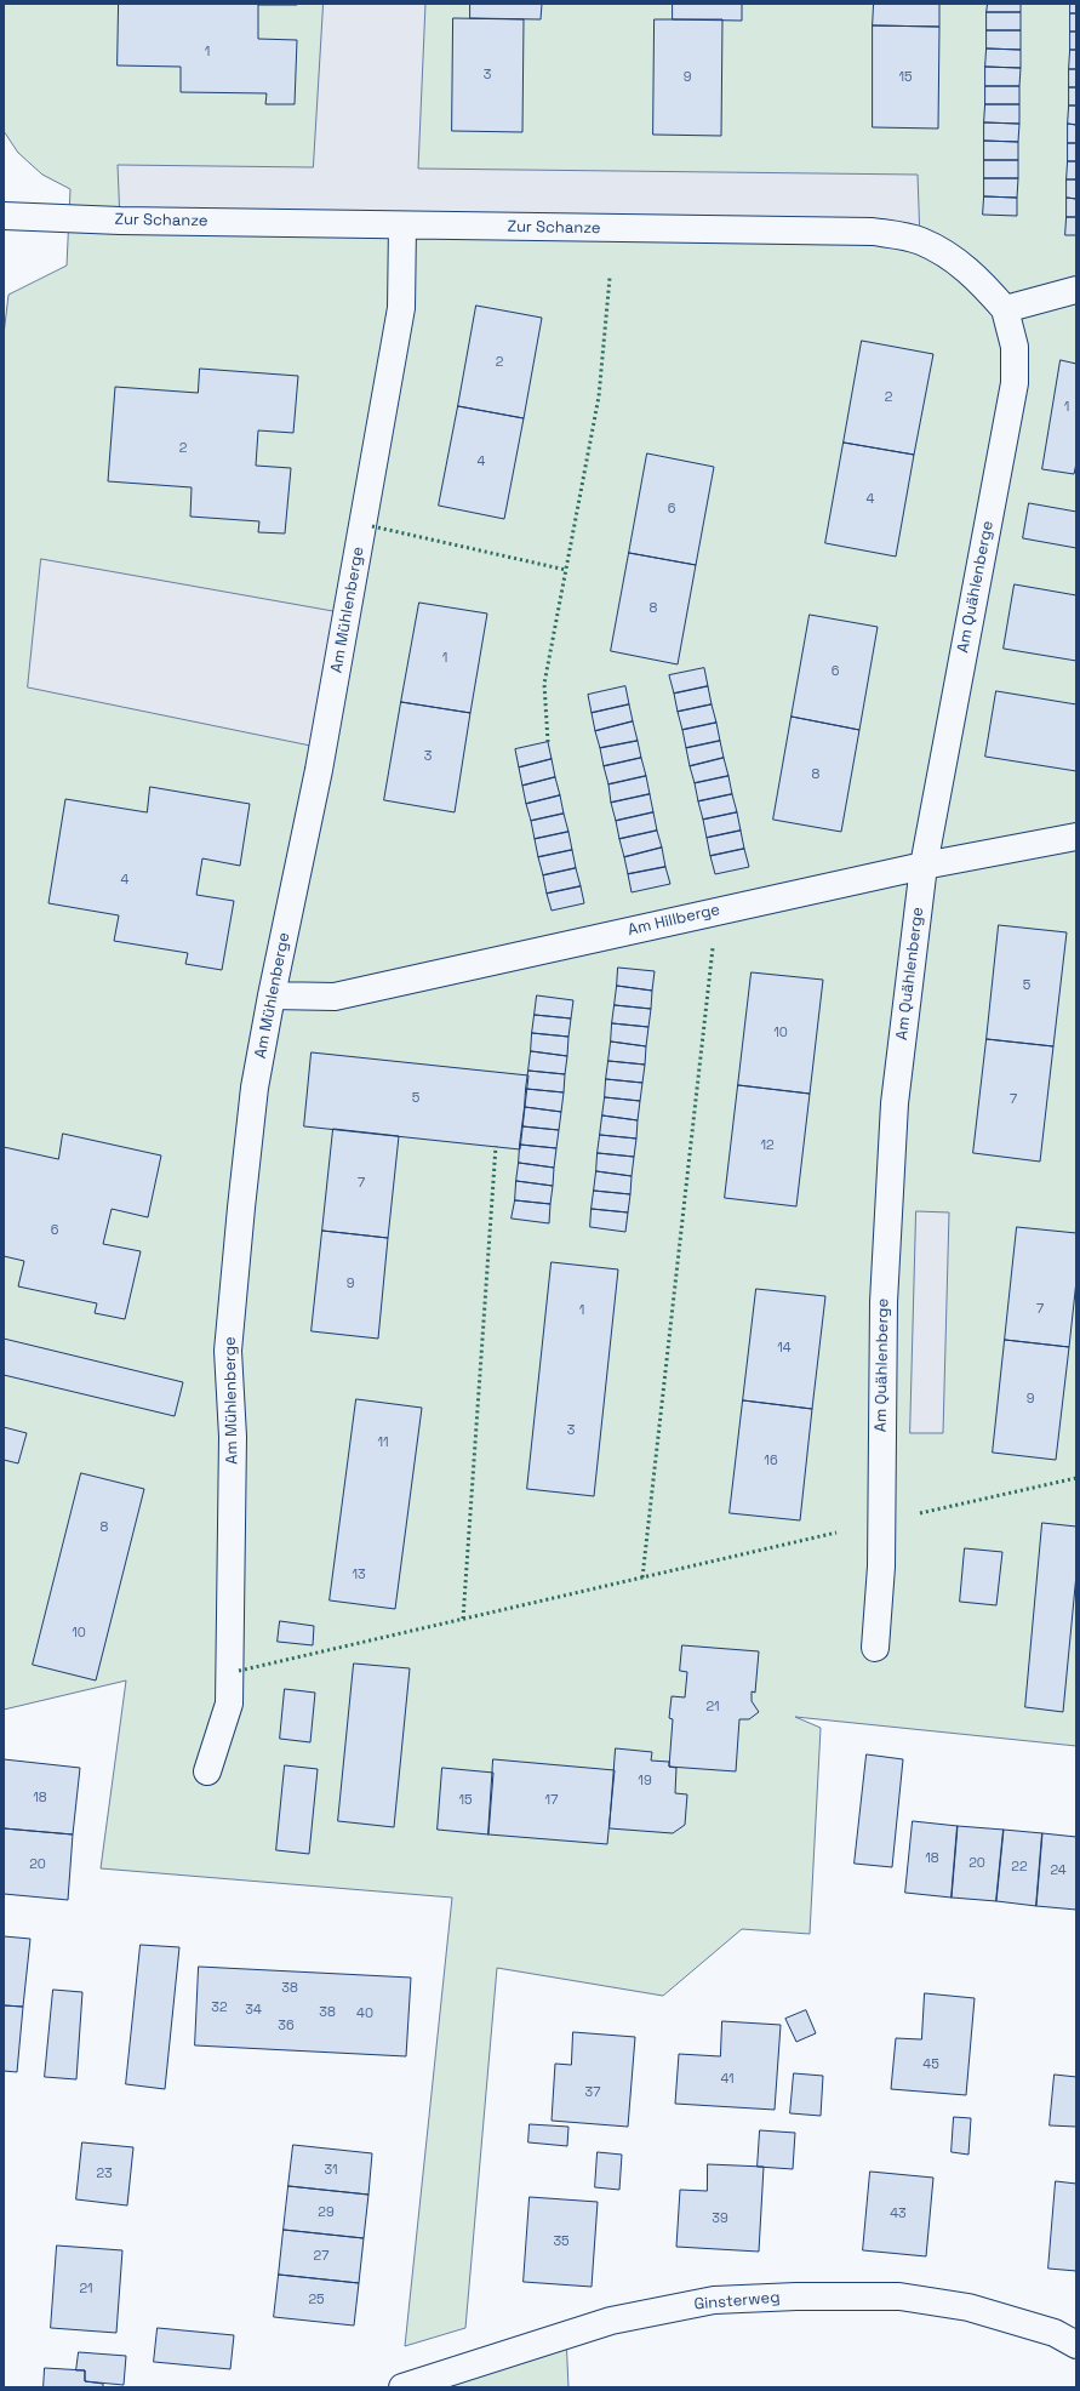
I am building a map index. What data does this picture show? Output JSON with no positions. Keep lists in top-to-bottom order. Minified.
{"streets":{"street":["Zur Schanze","Am Quählenberge","Am Mühlenberge","Am Hillberge","Ginsterweg"]},"crossings":[["Zur Schanze","Am Quählenberge"],["Zur Schanze","Am Mühlenberge"],["Am Quählenberge","Am Hillberge"],["Am Mühlenberge","Am Hillberge"]],"house_numbers":["1","3","9","15","2","2","1","2","4","4","6","8","1","6","3","8","4","5","10","5","7","12","7","6","9","7","1","14","9","3","11","16","8","13","10","21","19","18","15","17","18","20","20","22","24","38","32","34","38","40","36","45","41","37","31","23","29","43","39","35","27","21","25"]}
